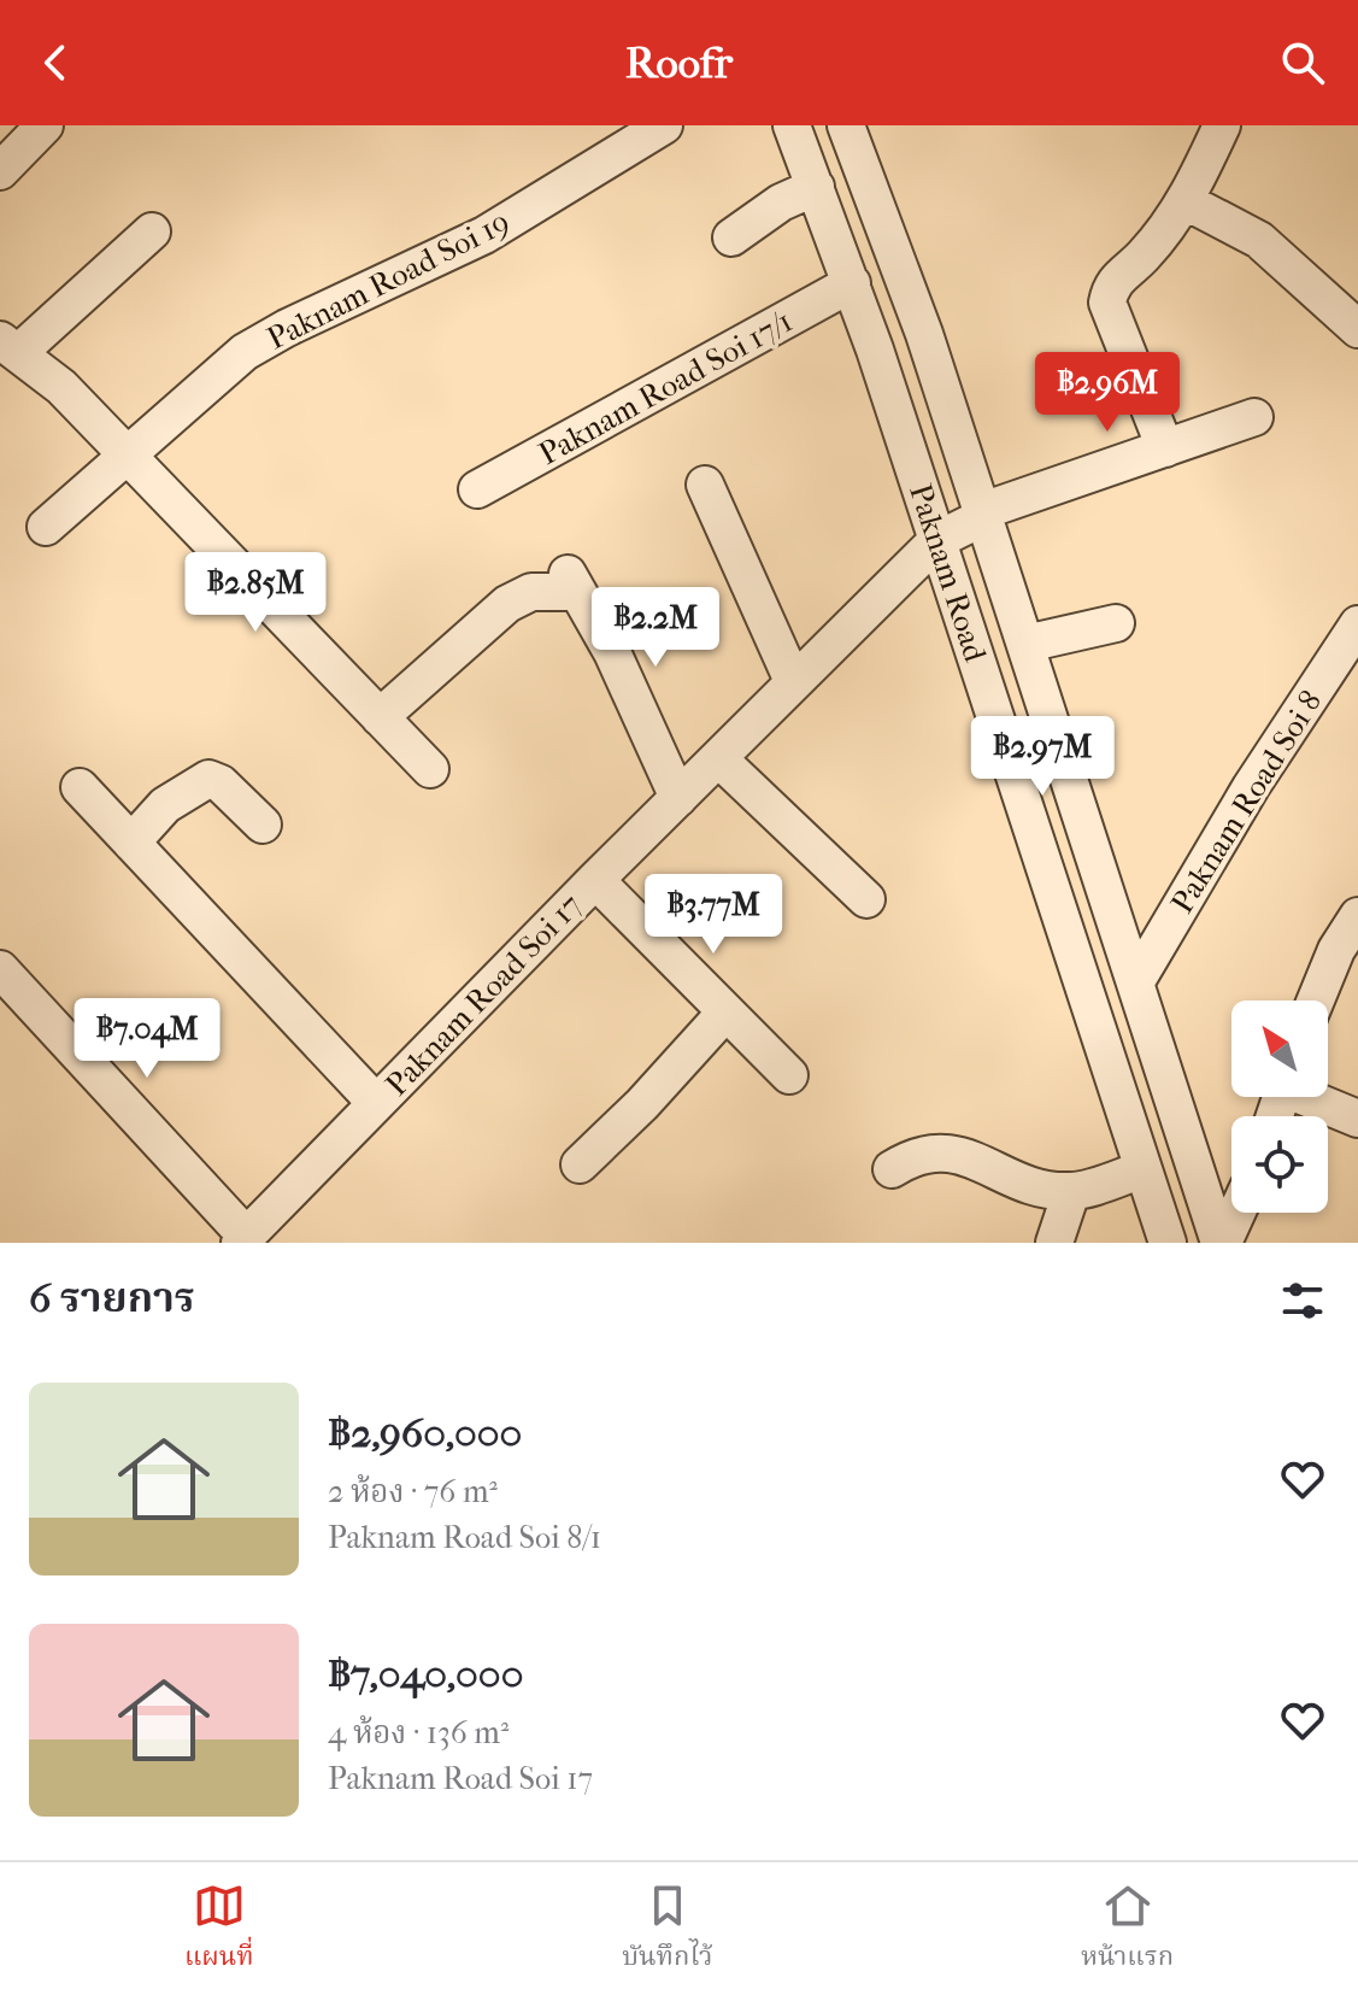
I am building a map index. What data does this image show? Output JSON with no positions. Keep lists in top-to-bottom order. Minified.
{"streets":{"street":["Paknam Road Soi 19","Paknam Road Soi 17/1","Paknam Road","Paknam Road Soi 8","Paknam Road Soi 17"]},"crossings":[["Paknam Road Soi 17/1","Paknam Road"],["Paknam Road","Paknam Road Soi 8"],["Paknam Road","Paknam Road Soi 17"]],"north":"top left","page":{"header":"Roofr","price":["฿2.96M","฿2.85M","฿2.2M","฿2.97M","฿3.77M","฿7.04M"],"heading":"6 รายการ","list":[{"name":"฿2,960,000","note":"2 ห้อง · 76 m² · Paknam Road Soi 8/1"},{"name":"฿7,040,000","note":"4 ห้อง · 136 m² · Paknam Road Soi 17"}],"tabs":["แผนที่","บันทึกไว้","หน้าแรก"]}}
